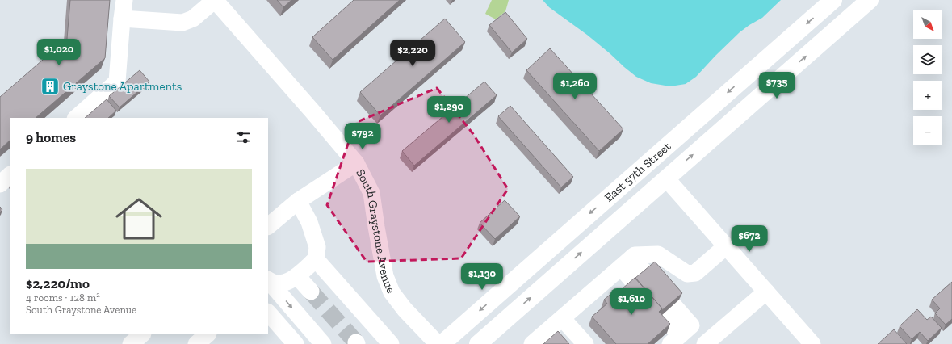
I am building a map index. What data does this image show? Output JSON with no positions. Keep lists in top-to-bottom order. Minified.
{"streets":{"main road":["East 57th Street"],"street":["South Graystone Avenue"]},"places":{"building":["Graystone Apartments"]},"north":"bottom right","page":{"map_buttons":["+","−"],"price":["$1,020","$2,220","$735","$1,260","$1,290","$792","$672","$1,130","$1,610"],"heading":"9 homes","list":[{"name":"$2,220/mo","note":"4 rooms · 128 m² · South Graystone Avenue"}]}}
